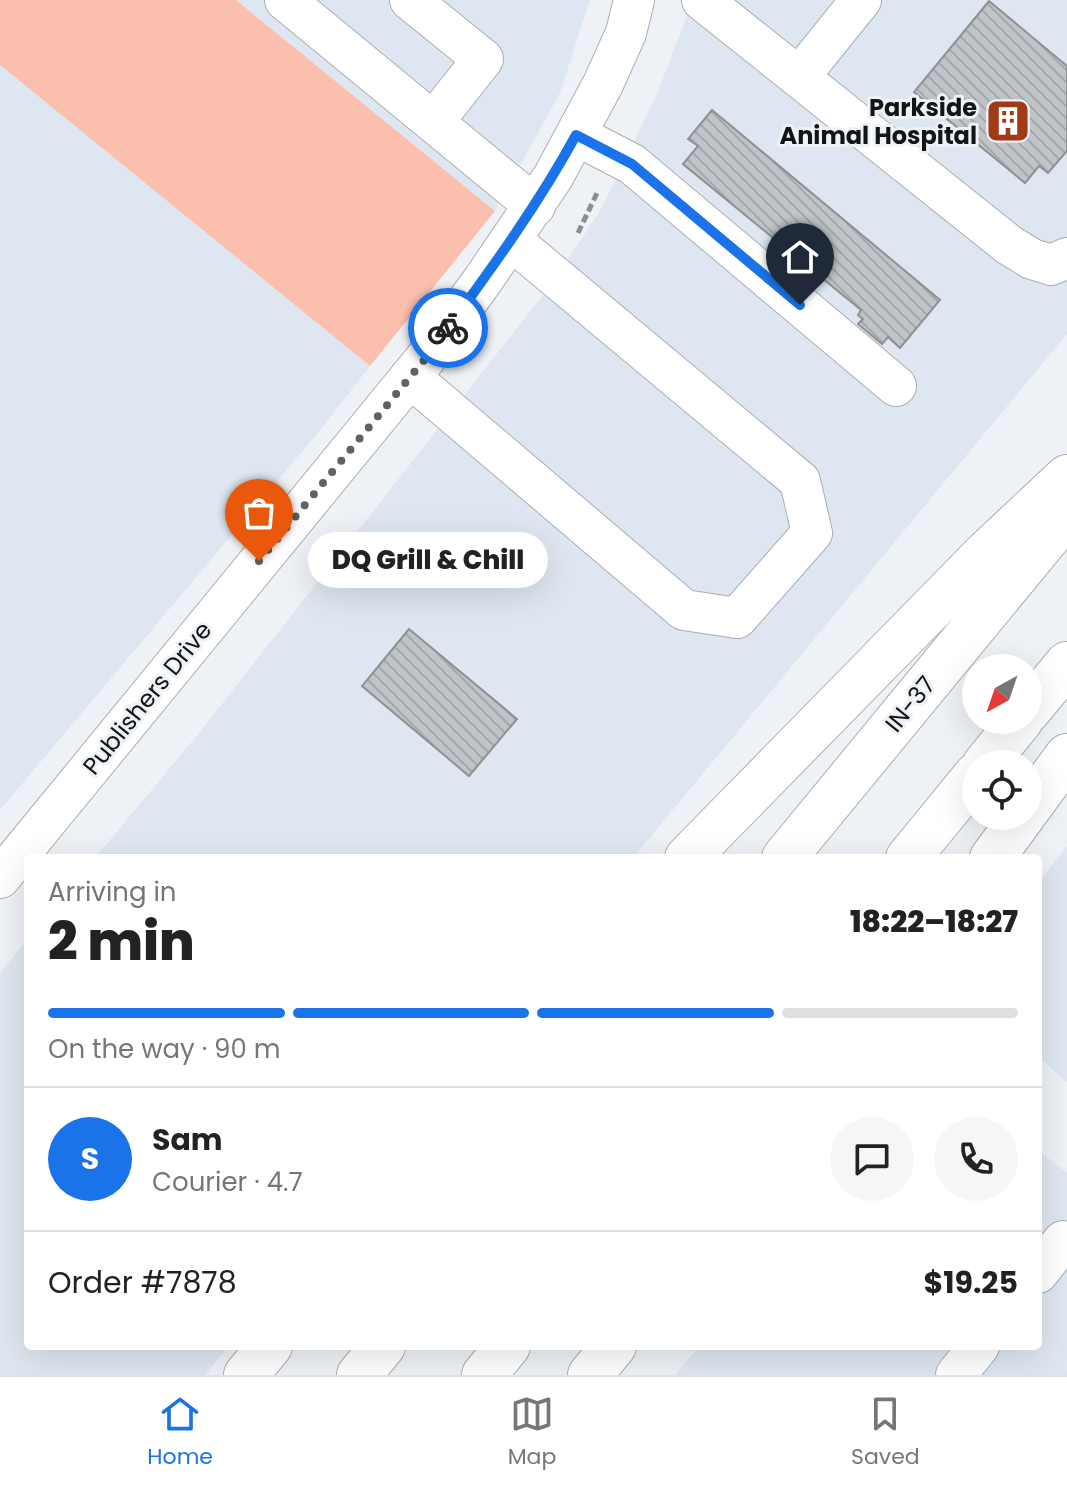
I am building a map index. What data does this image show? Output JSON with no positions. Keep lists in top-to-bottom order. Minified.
{"streets":{"highway":["IN-37"],"street":["Publishers Drive"]},"places":{"building":["Parkside Animal Hospital"],"other":["DQ Grill & Chill"]},"north":"bottom left","page":{"bubble":"DQ Grill & Chill","heading":["2 min","Arriving in","18:22–18:27"],"panel":["Sam","Courier · 4.7","Order #7878","$19.25"],"bar":"On the way · 90 m","round":"S","tabs":["Home","Map","Saved"]}}
